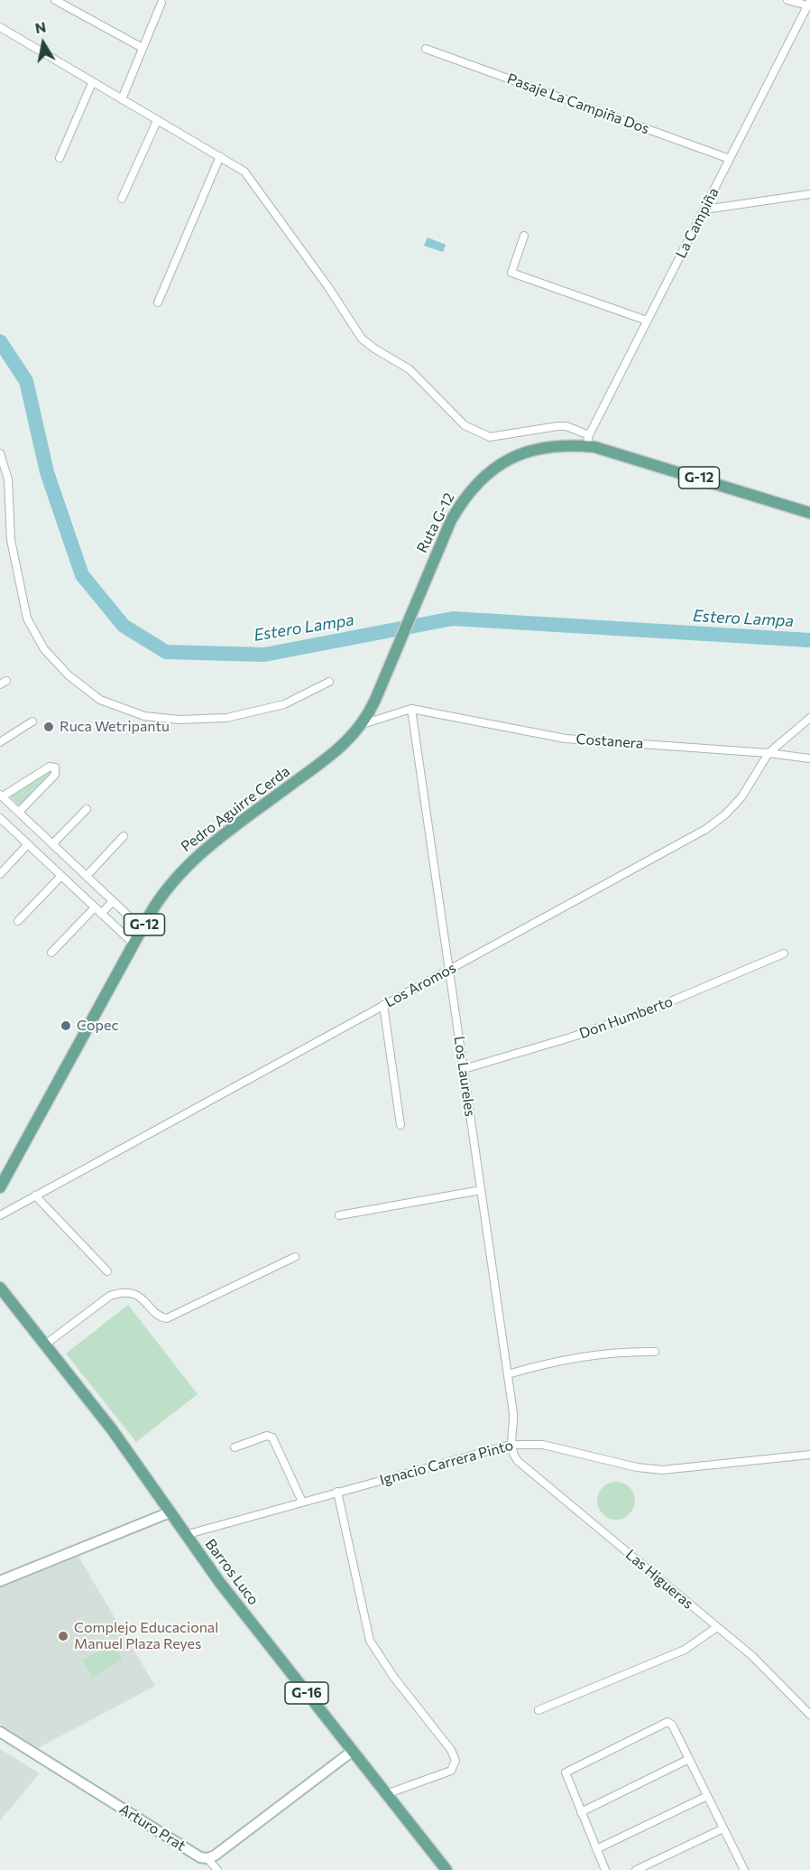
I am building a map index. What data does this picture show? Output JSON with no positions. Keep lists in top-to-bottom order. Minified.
{"streets":{"main road":["G-12","Ruta G-12","Pedro Aguirre Cerda","Barros Luco","G-16"],"street":["Pasaje La Campiña Dos","La Campiña","Costanera","Los Aromos","Don Humberto","Los Laureles","Ignacio Carrera Pinto","Las Higueras","Arturo Prat"]},"crossings":[["Pasaje La Campiña Dos","La Campiña"],["La Campiña","Ruta G-12"],["Ruta G-12","Pedro Aguirre Cerda"],["Costanera","Los Aromos"],["Costanera","Los Laureles"],["Los Aromos","Los Laureles"],["Don Humberto","Los Laureles"],["Los Laureles","Ignacio Carrera Pinto"],["Los Laureles","Las Higueras"],["Ignacio Carrera Pinto","Barros Luco"],["Ignacio Carrera Pinto","Las Higueras"]],"water":["Estero Lampa"],"places":["Ruca Wetripantu","Copec","Complejo Educacional Manuel Plaza Reyes"],"north":"top"}
